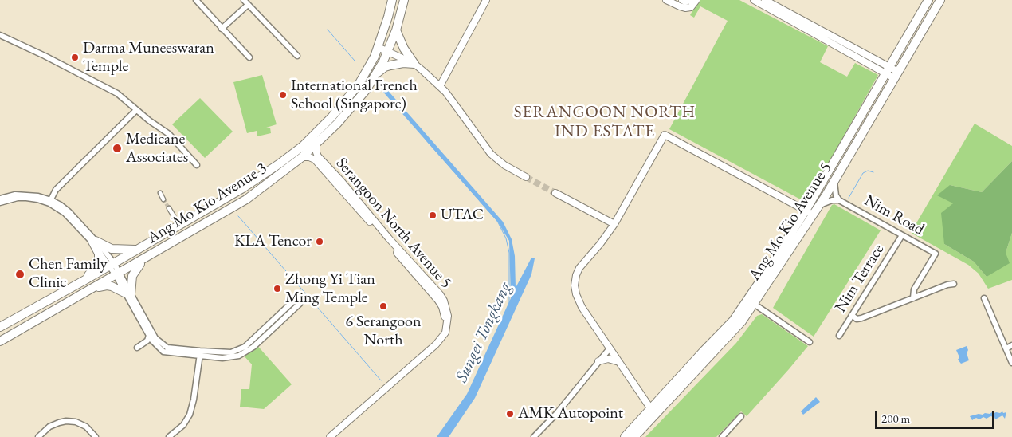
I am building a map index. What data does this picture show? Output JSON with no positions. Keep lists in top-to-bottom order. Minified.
{"streets":{"main road":["Ang Mo Kio Avenue 3","Ang Mo Kio Avenue 5"],"street":["Nim Road","Serangoon North Avenue 5","Nim Terrace"]},"crossings":[["Ang Mo Kio Avenue 3","Serangoon North Avenue 5"],["Nim Road","Nim Terrace"]],"districts":["SERANGOON NORTH IND ESTATE"],"water":["Sungei Tongkang"],"places":["Darma Muneeswaran Temple","International French School (Singapore)","Medicane Associates","UTAC","KLA Tencor","Chen Family Clinic","Zhong Yi Tian Ming Temple","6 Serangoon North","AMK Autopoint"],"scale_bar":"200 m"}
